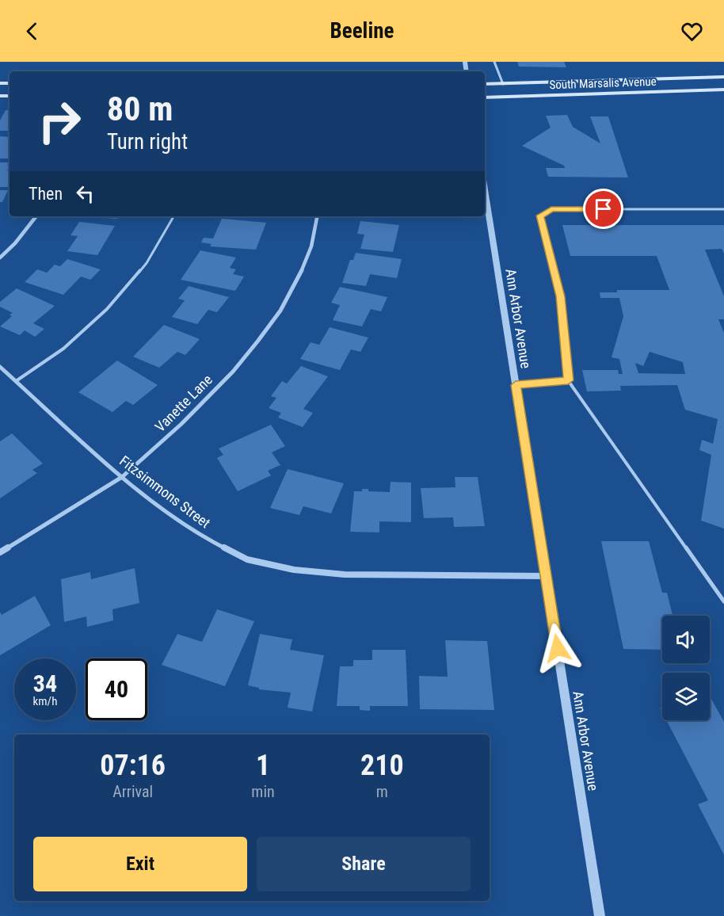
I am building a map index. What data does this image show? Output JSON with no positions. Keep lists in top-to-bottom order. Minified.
{"streets":{"main road":["South Marsalis Avenue"],"street":["Ann Arbor Avenue","Vanette Lane","Fitzsimmons Street"]},"crossings":[["Ann Arbor Avenue","Fitzsimmons Street"],["Vanette Lane","Fitzsimmons Street"]],"page":{"header":"Beeline","turn":["80 m","Turn right"],"then":"Then","speed":"34 km/h","limit":"40","eta":["07:16","Arrival","1","min","210","m"],"buttons":["Exit","Share"]}}
